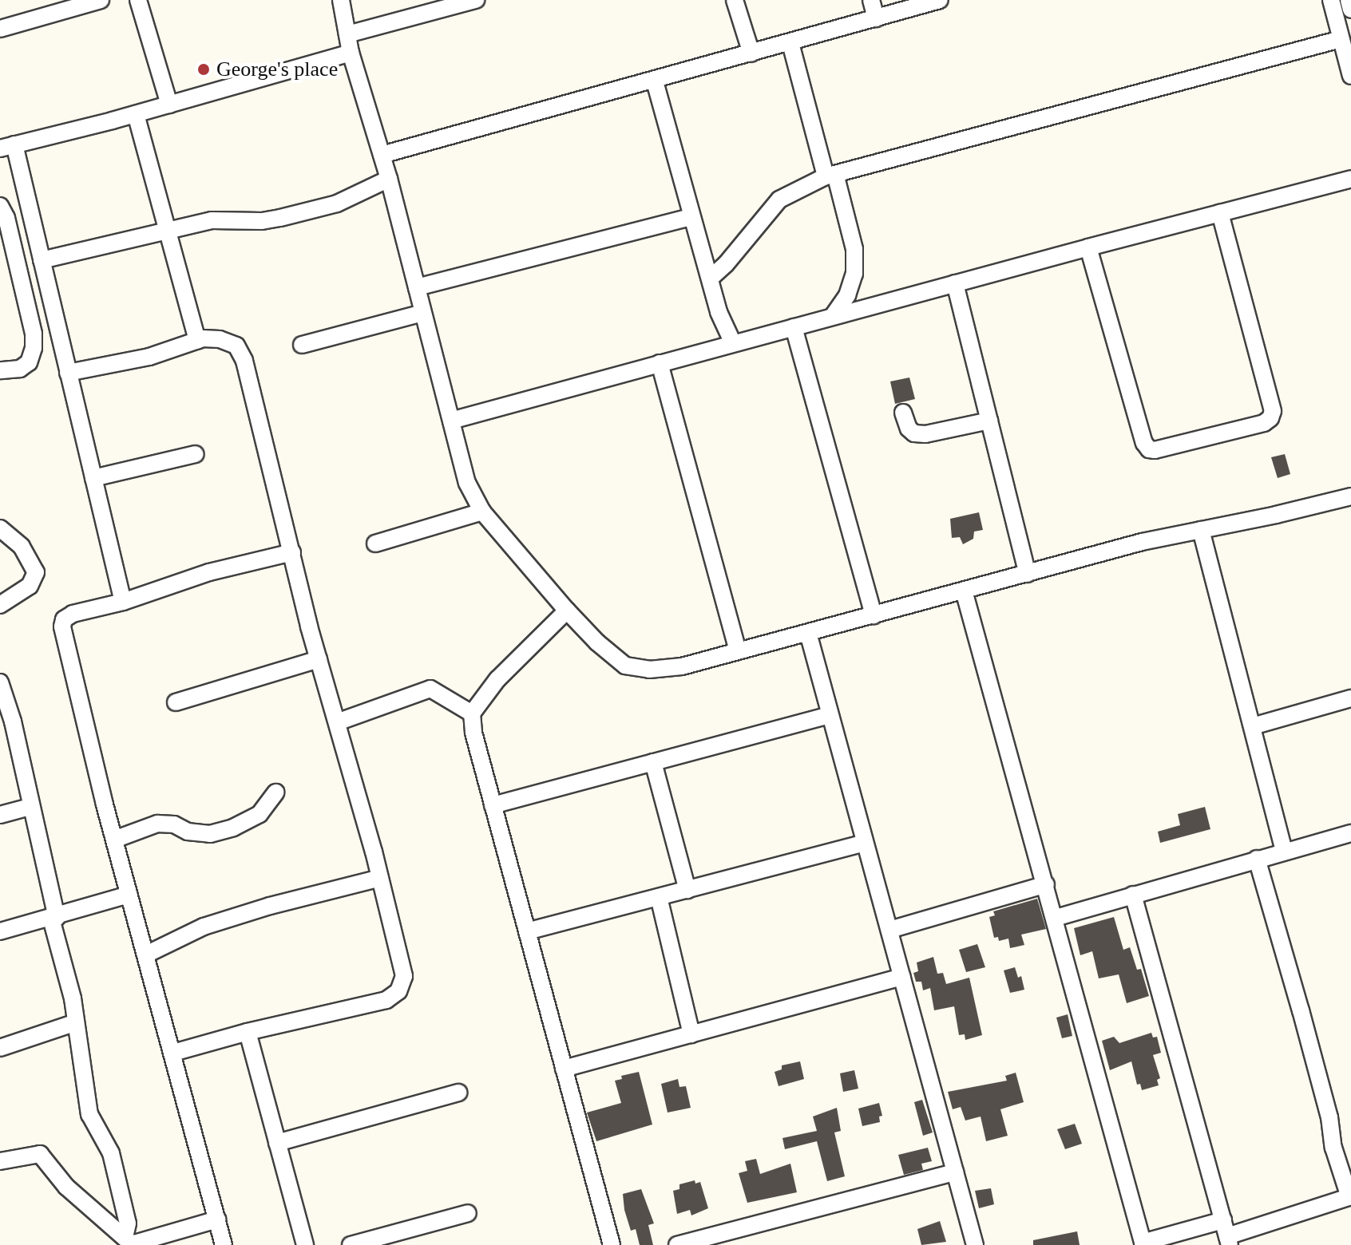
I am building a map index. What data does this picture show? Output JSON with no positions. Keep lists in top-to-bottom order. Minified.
{"places":["George's place"]}
